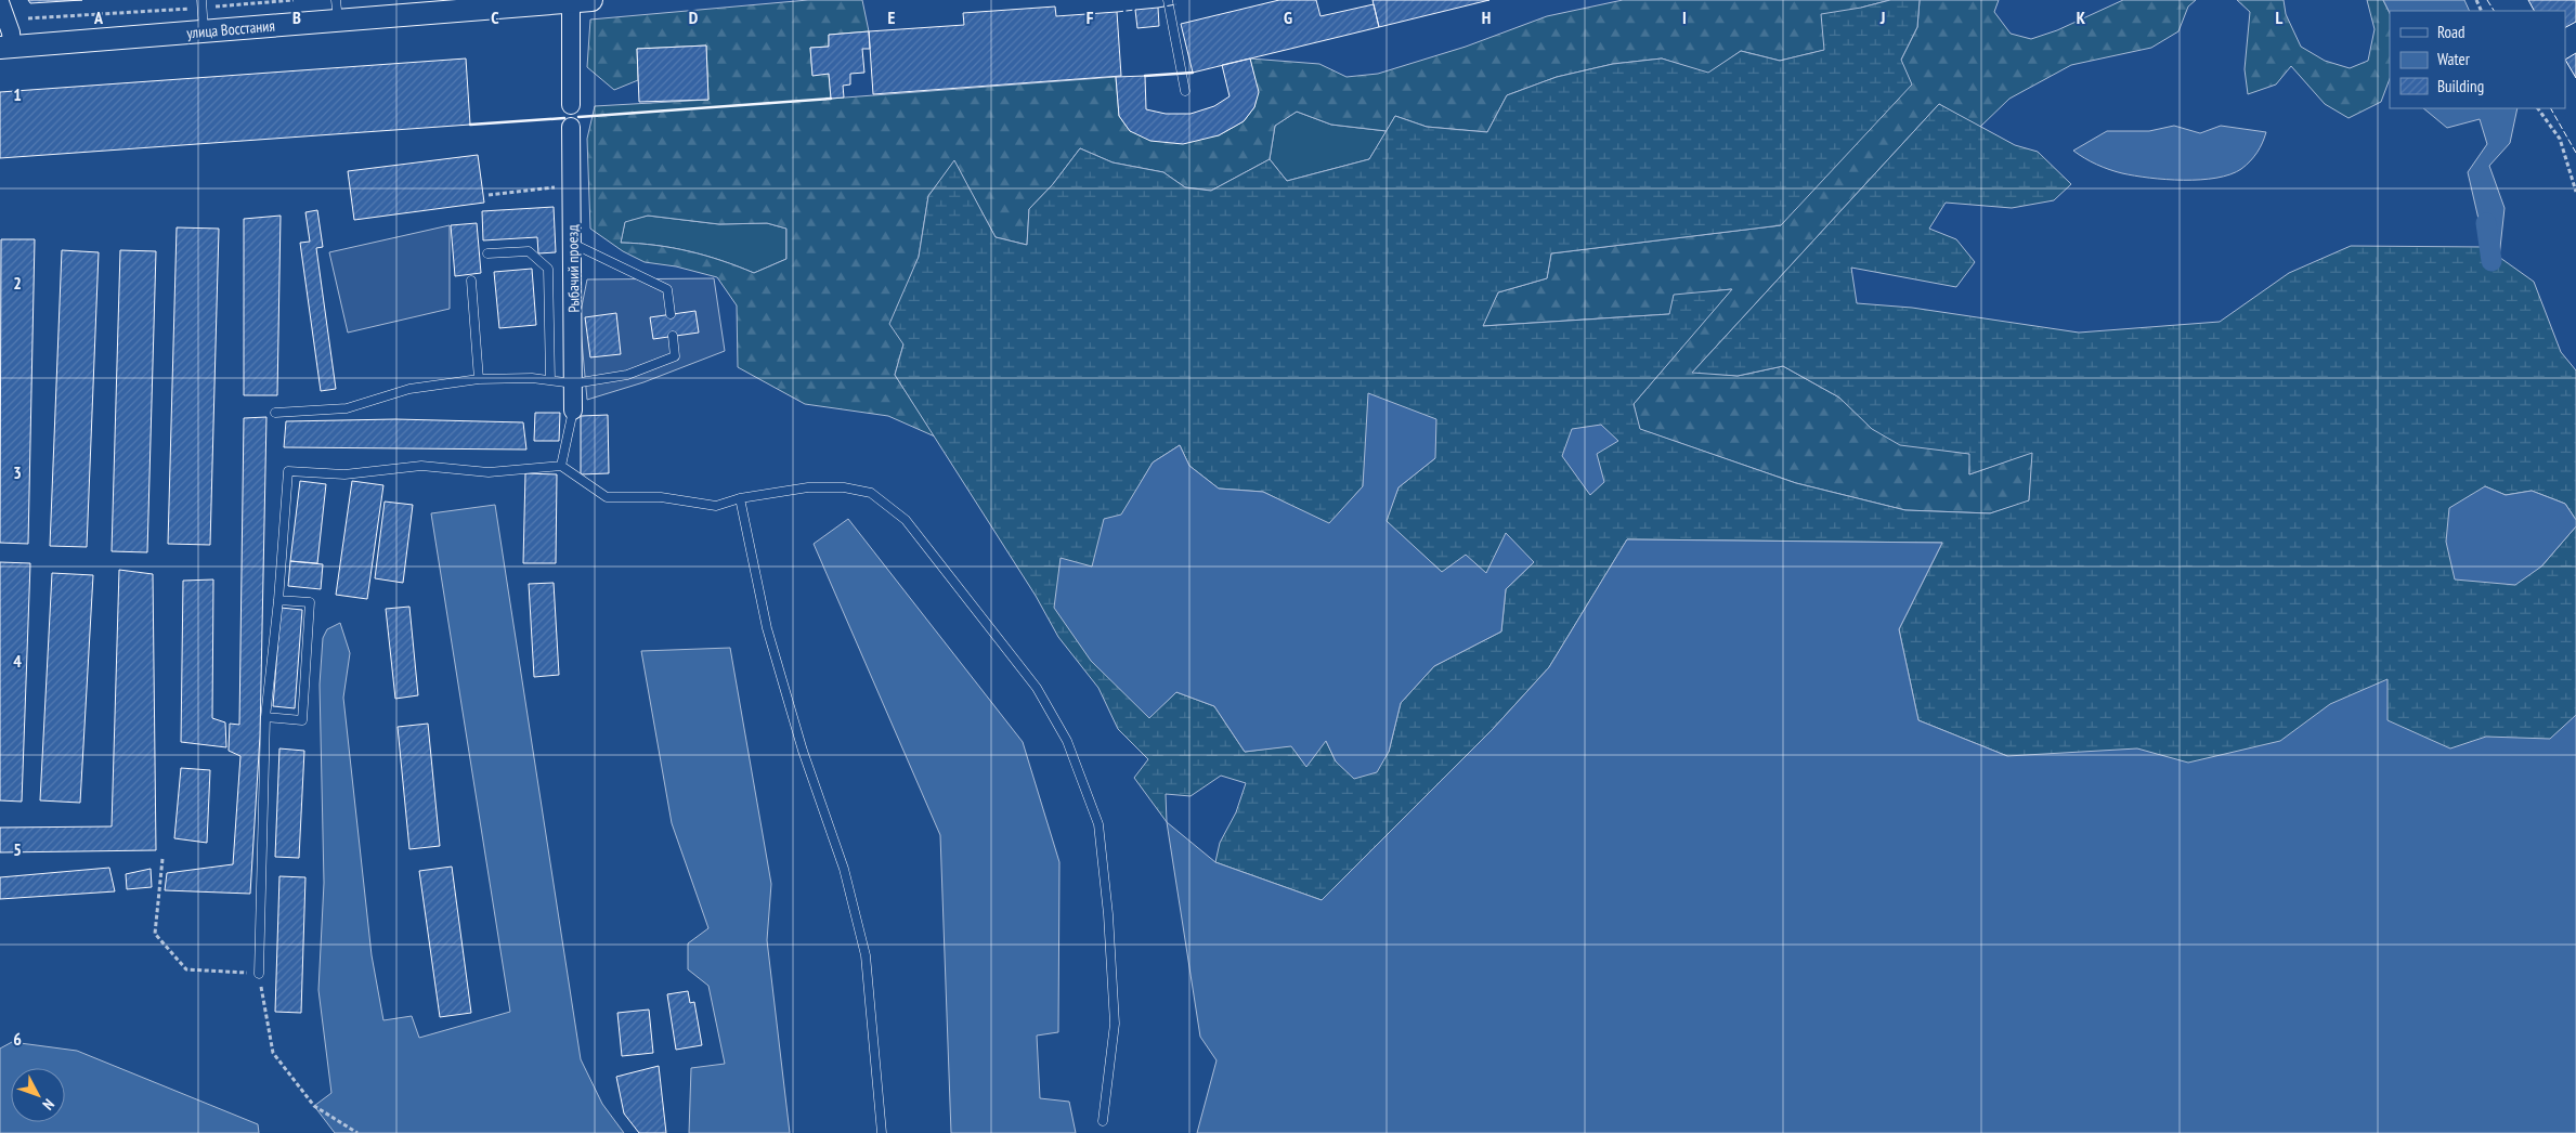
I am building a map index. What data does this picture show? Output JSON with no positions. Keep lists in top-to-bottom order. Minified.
{"streets":{"street":["улица Восстания","Рыбачий проезд"]},"crossings":[["улица Восстания","Рыбачий проезд"]],"legend":["Road","Water","Building"],"north":"bottom right","grid":{"columns":["A","B","C","D","E","F","G","H","I","J","K","L"],"rows":["1","2","3","4","5","6"]}}
